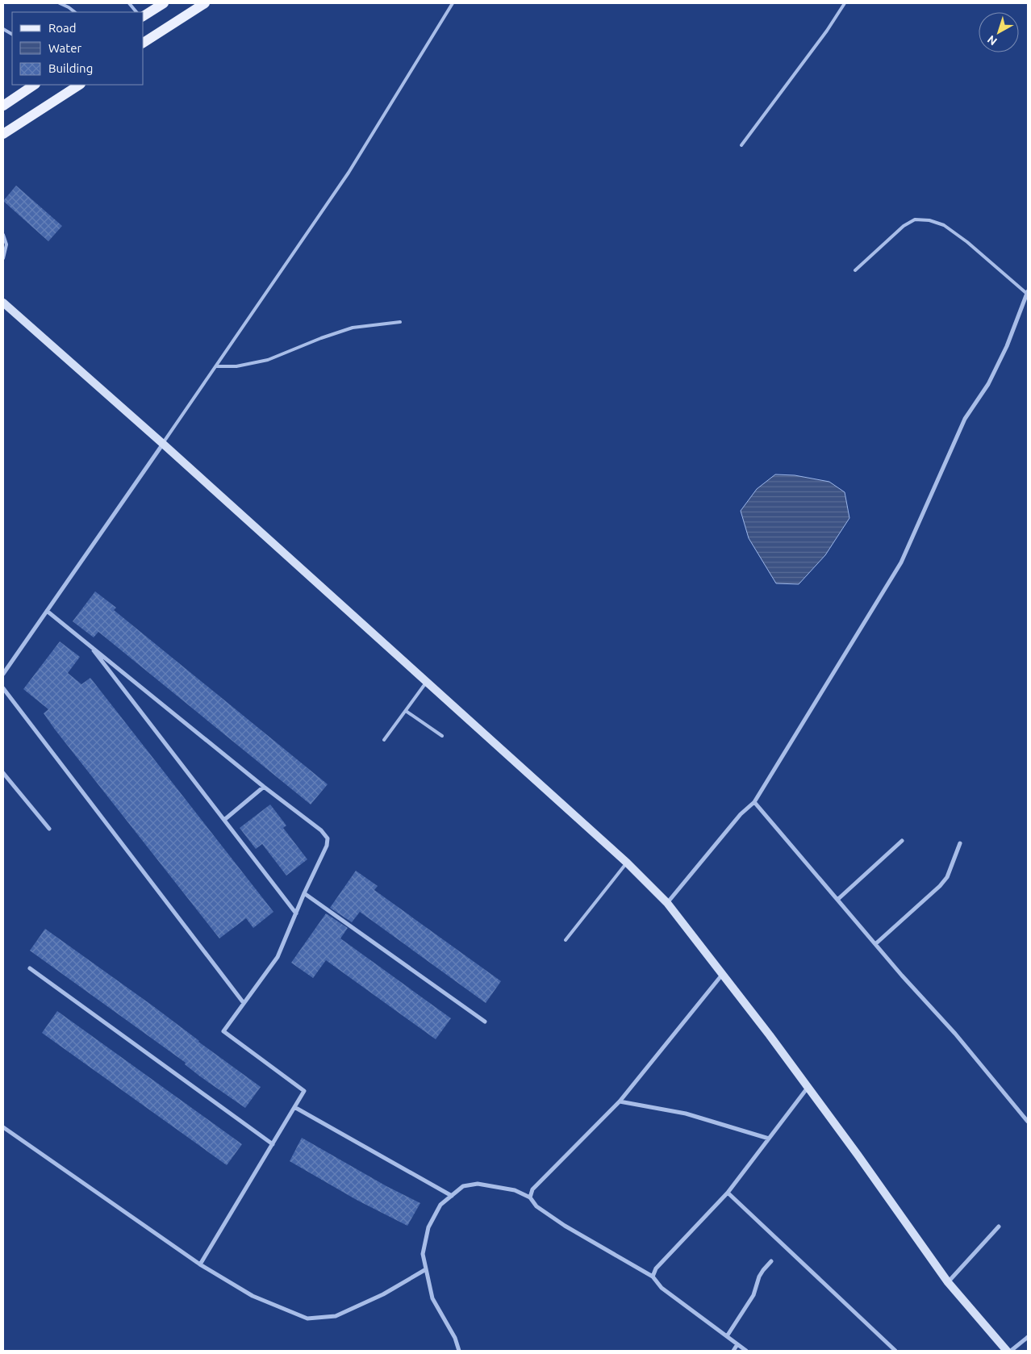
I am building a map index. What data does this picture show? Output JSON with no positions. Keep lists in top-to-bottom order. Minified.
{"legend":["Road","Water","Building"],"north":"bottom left"}
